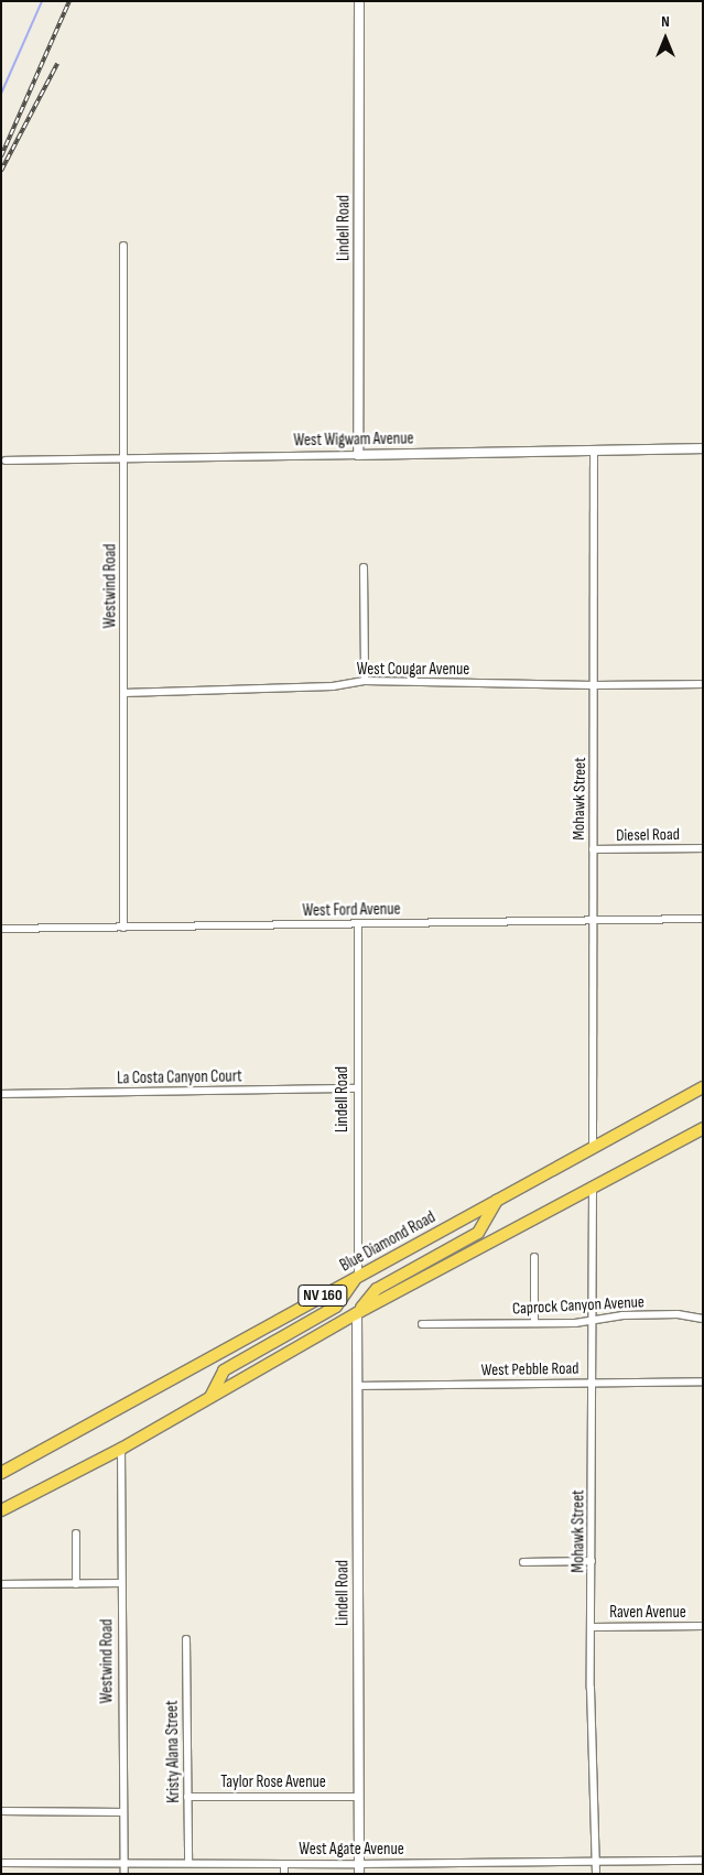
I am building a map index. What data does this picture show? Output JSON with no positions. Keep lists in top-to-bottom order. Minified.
{"streets":{"highway":["Blue Diamond Road","NV 160"],"street":["Lindell Road","West Wigwam Avenue","Westwind Road","West Cougar Avenue","Mohawk Street","Diesel Road","West Ford Avenue","La Costa Canyon Court","Caprock Canyon Avenue","West Pebble Road","Raven Avenue","Kristy Alana Street","Taylor Rose Avenue","West Agate Avenue"]},"crossings":[["Lindell Road","West Wigwam Avenue"],["Lindell Road","West Ford Avenue"],["Lindell Road","La Costa Canyon Court"],["Lindell Road","Blue Diamond Road"],["Lindell Road","NV 160"],["Lindell Road","West Pebble Road"],["Lindell Road","Taylor Rose Avenue"],["Lindell Road","West Agate Avenue"],["West Wigwam Avenue","Westwind Road"],["West Wigwam Avenue","Mohawk Street"],["Westwind Road","West Cougar Avenue"],["Westwind Road","West Ford Avenue"],["Westwind Road","NV 160"],["Westwind Road","West Agate Avenue"],["West Cougar Avenue","Mohawk Street"],["Mohawk Street","Diesel Road"],["Mohawk Street","West Ford Avenue"],["Mohawk Street","Blue Diamond Road"],["Mohawk Street","NV 160"],["Mohawk Street","Caprock Canyon Avenue"],["Mohawk Street","West Pebble Road"],["Mohawk Street","Raven Avenue"],["Mohawk Street","West Agate Avenue"],["Kristy Alana Street","Taylor Rose Avenue"],["Kristy Alana Street","West Agate Avenue"]],"north":"top"}
